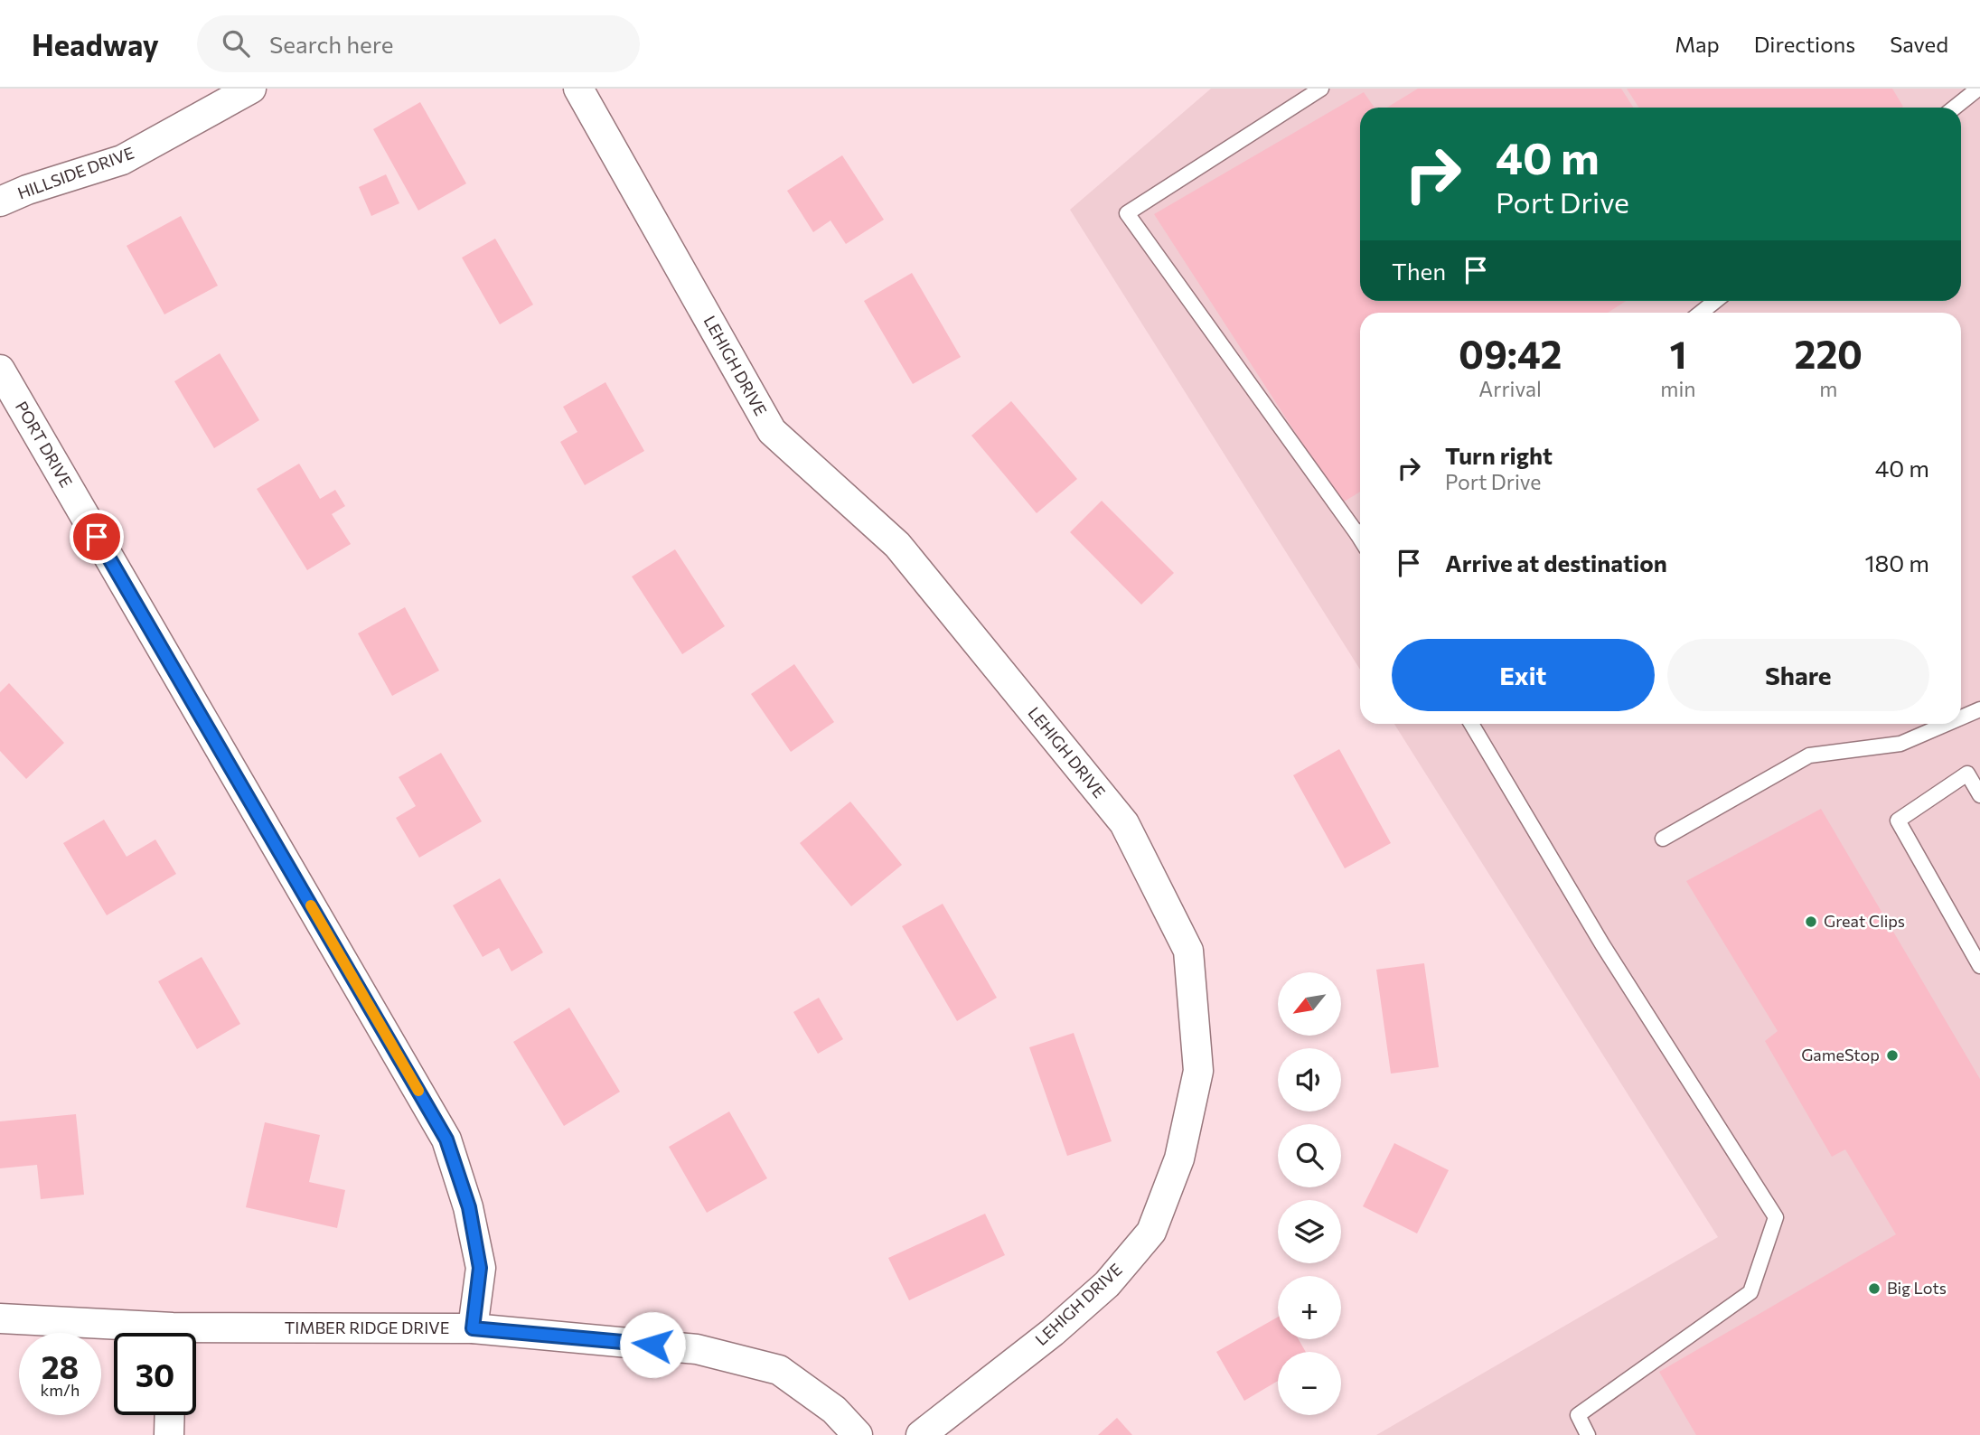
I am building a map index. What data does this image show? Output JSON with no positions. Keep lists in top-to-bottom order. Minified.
{"streets":{"street":["HILLSIDE DRIVE","LEHIGH DRIVE","PORT DRIVE","TIMBER RIDGE DRIVE"]},"crossings":[["PORT DRIVE","TIMBER RIDGE DRIVE"]],"places":["Great Clips","GameStop","Big Lots"],"north":"bottom left","page":{"header":"Headway","search":"Search here","nav":["Map","Directions","Saved"],"turn":["40 m","Port Drive"],"then":"Then","eta":["09:42","Arrival","1","min","220","m"],"list":[{"name":"Turn right","note":"Port Drive","value":"40 m"},{"name":"Arrive at destination","value":"180 m"}],"buttons":["Exit","Share"],"map_buttons":["+","−"],"speed":"28 km/h","limit":"30"}}
